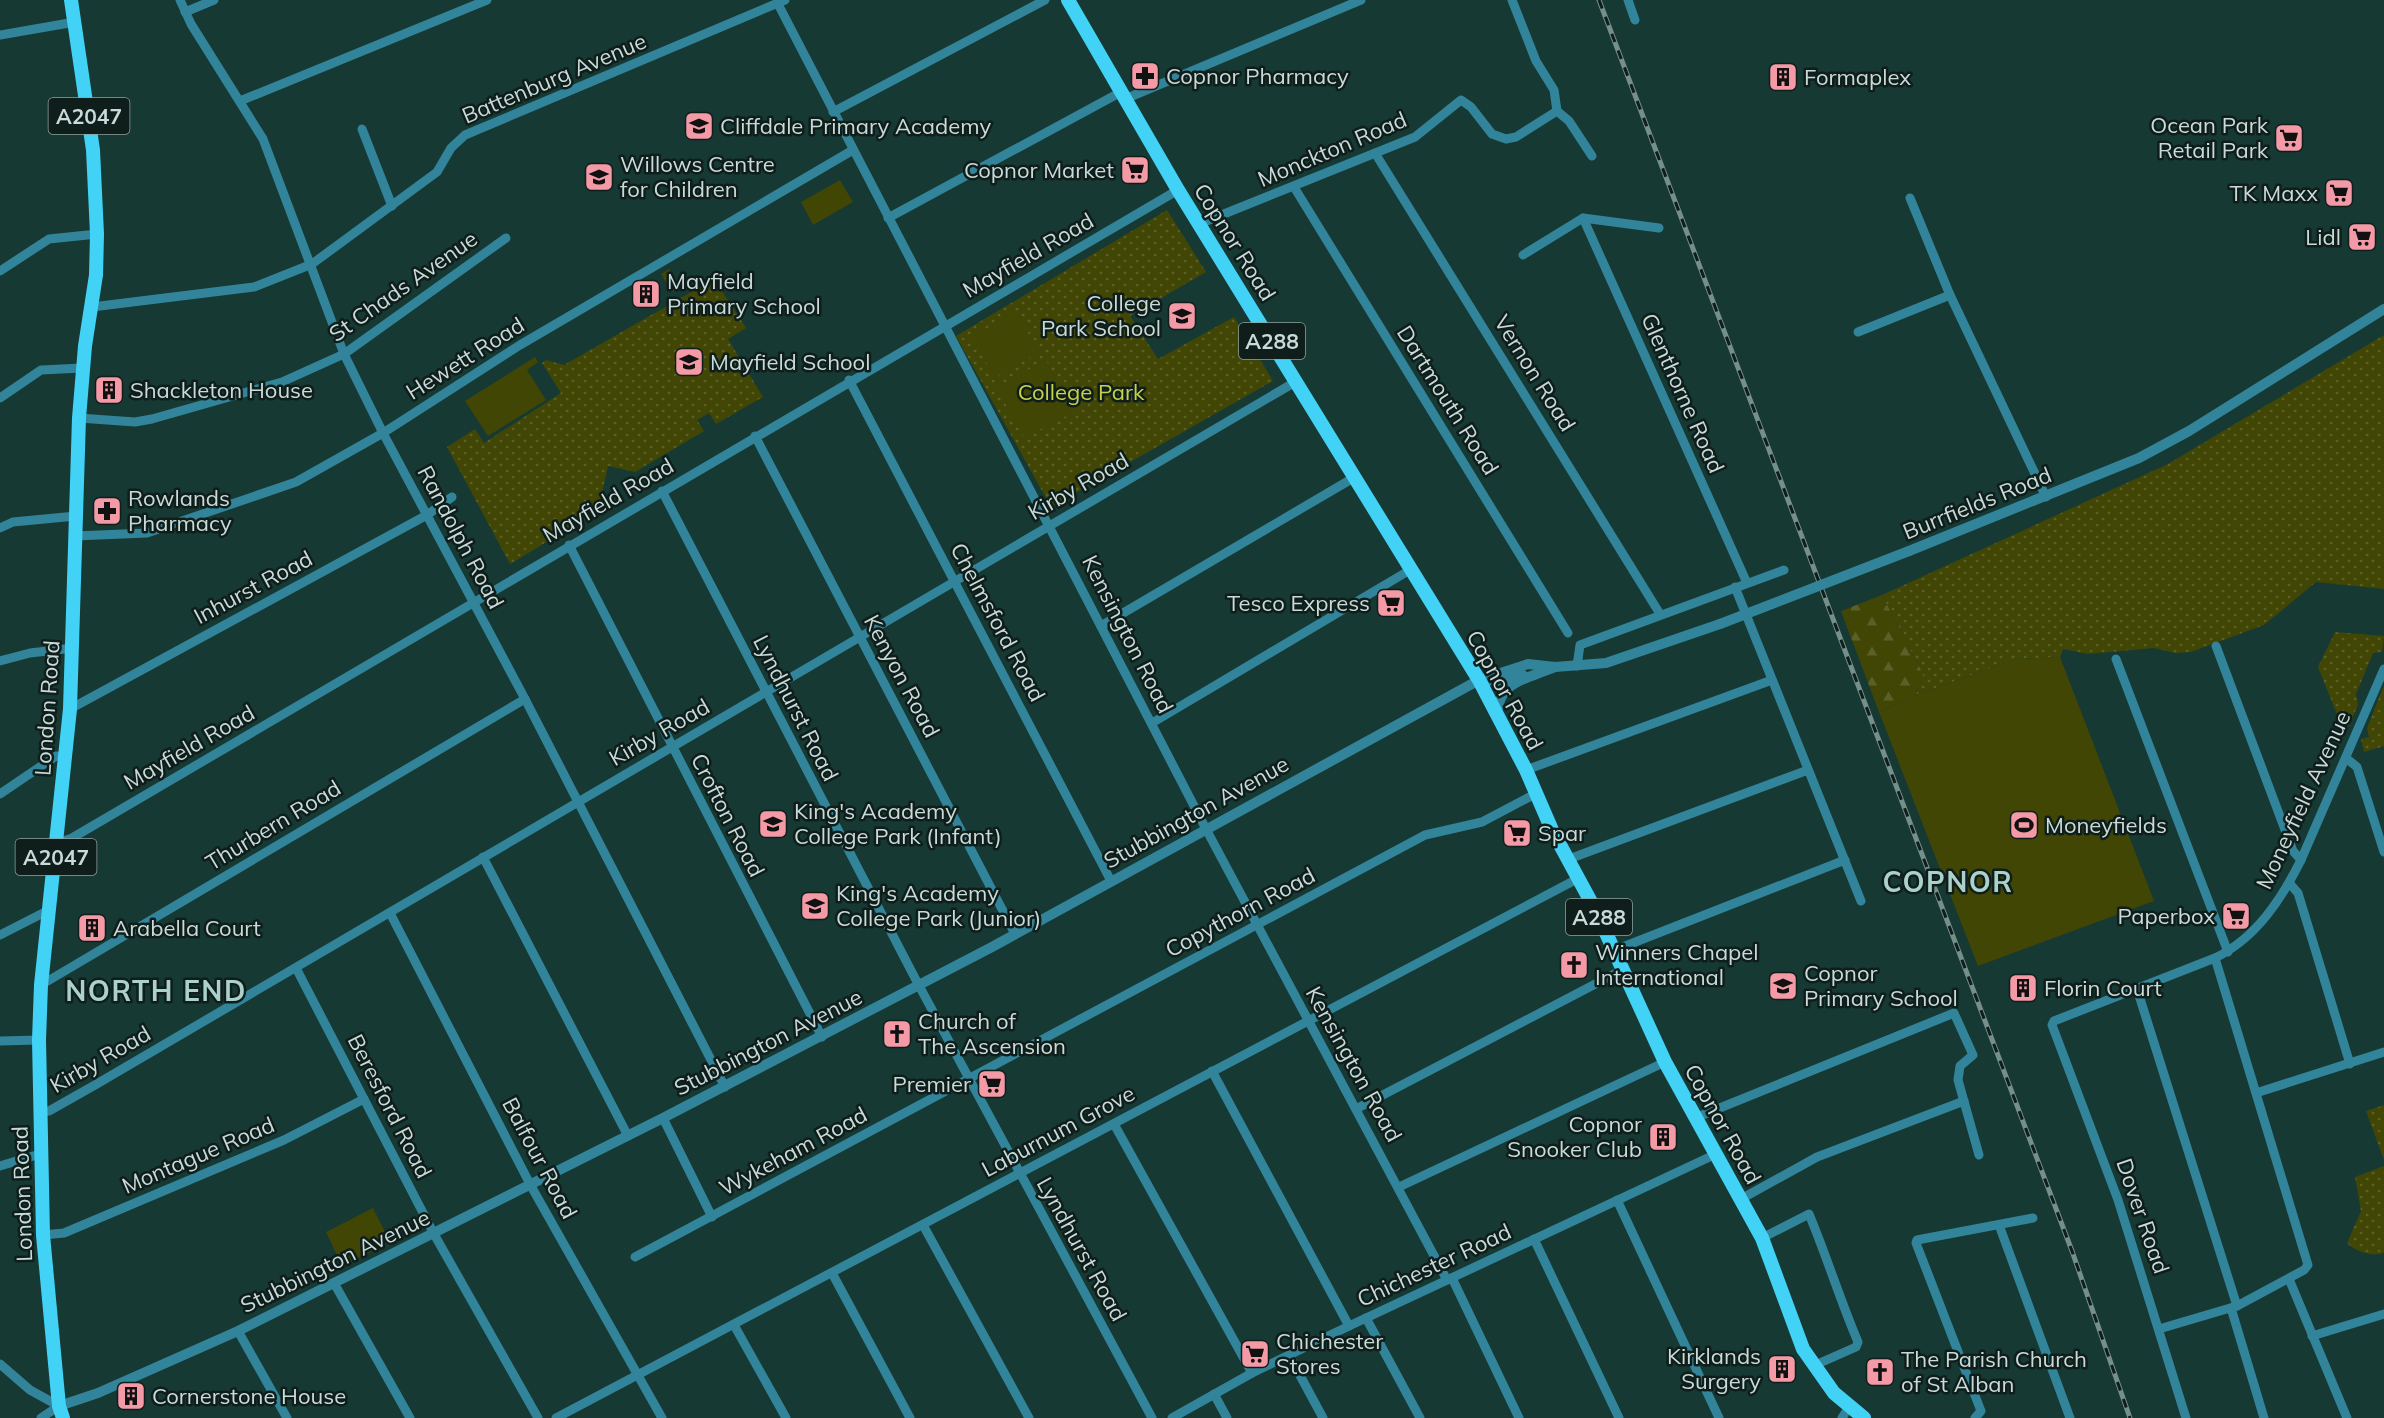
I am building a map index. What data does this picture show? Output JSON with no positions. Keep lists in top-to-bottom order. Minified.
{"streets":{"main road":["A2047","Copnor Road","A288","London Road"],"street":["Battenburg Avenue","Monckton Road","Mayfield Road","St Chads Avenue","Hewett Road","Vernon Road","Glenthorne Road","Dartmouth Road","Kirby Road","Burrfields Road","Randolph Road","Inhurst Road","Chelmsford Road","Kensington Road","Kenyon Road","Lyndhurst Road","Moneyfield Avenue","Stubbington Avenue","Crofton Road","Thurbern Road","Copythorn Road","Beresford Road","Laburnum Grove","Wykeham Road","Montague Road","Balfour Road","Dover Road","Chichester Road"]},"crossings":[["Battenburg Avenue","Randolph Road"],["Battenburg Avenue","Kensington Road"],["Battenburg Avenue","London Road"],["Monckton Road","Copnor Road"],["Monckton Road","Vernon Road"],["Monckton Road","Dartmouth Road"],["Copnor Road","Mayfield Road"],["Copnor Road","Kirby Road"],["Copnor Road","Burrfields Road"],["Copnor Road","Stubbington Avenue"],["Copnor Road","Copythorn Road"],["Copnor Road","Laburnum Grove"],["Copnor Road","Chichester Road"],["Mayfield Road","Randolph Road"],["Mayfield Road","Chelmsford Road"],["Mayfield Road","Kensington Road"],["Mayfield Road","Kenyon Road"],["Mayfield Road","London Road"],["Mayfield Road","Lyndhurst Road"],["Mayfield Road","Crofton Road"],["St Chads Avenue","Randolph Road"],["St Chads Avenue","London Road"],["Hewett Road","Randolph Road"],["Hewett Road","Kensington Road"],["Hewett Road","London Road"],["Kirby Road","Randolph Road"],["Kirby Road","Chelmsford Road"],["Kirby Road","Kensington Road"],["Kirby Road","Kenyon Road"],["Kirby Road","London Road"],["Kirby Road","Lyndhurst Road"],["Kirby Road","Crofton Road"],["Kirby Road","Beresford Road"],["Kirby Road","Balfour Road"],["Burrfields Road","Stubbington Avenue"],["Randolph Road","Inhurst Road"],["Randolph Road","Stubbington Avenue"],["Randolph Road","Thurbern Road"],["Inhurst Road","London Road"],["Chelmsford Road","Stubbington Avenue"],["Kensington Road","Stubbington Avenue"],["Kensington Road","Copythorn Road"],["Kensington Road","Laburnum Grove"],["Kensington Road","Chichester Road"],["Kenyon Road","Stubbington Avenue"],["London Road","Stubbington Avenue"],["London Road","Thurbern Road"],["London Road","Montague Road"],["Lyndhurst Road","Stubbington Avenue"],["Lyndhurst Road","Copythorn Road"],["Lyndhurst Road","Laburnum Grove"],["Lyndhurst Road","Wykeham Road"],["Moneyfield Avenue","Dover Road"],["Stubbington Avenue","Crofton Road"],["Stubbington Avenue","Beresford Road"],["Stubbington Avenue","Balfour Road"],["Copythorn Road","Wykeham Road"],["Beresford Road","Montague Road"],["Laburnum Grove","Balfour Road"]],"districts":["COPNOR","NORTH END"],"parks":["College Park"],"places":{"pharmacy":["Copnor Pharmacy","Rowlands Pharmacy"],"building":["Formaplex","Mayfield Primary School","Shackleton House","Arabella Court","Florin Court","Copnor Snooker Club","Kirklands Surgery","Cornerstone House"],"school or university":["Cliffdale Primary Academy","Willows Centre for Children","College Park School","Mayfield School","King's Academy College Park (Infant)","King's Academy College Park (Junior)","Copnor Primary School"],"supermarket":["Ocean Park Retail Park","Copnor Market","TK Maxx","Lidl","Tesco Express","Spar","Paperbox","Premier","Chichester Stores"],"sports":["Moneyfields"],"church":["Winners Chapel International","Church of The Ascension","The Parish Church of St Alban"]}}
